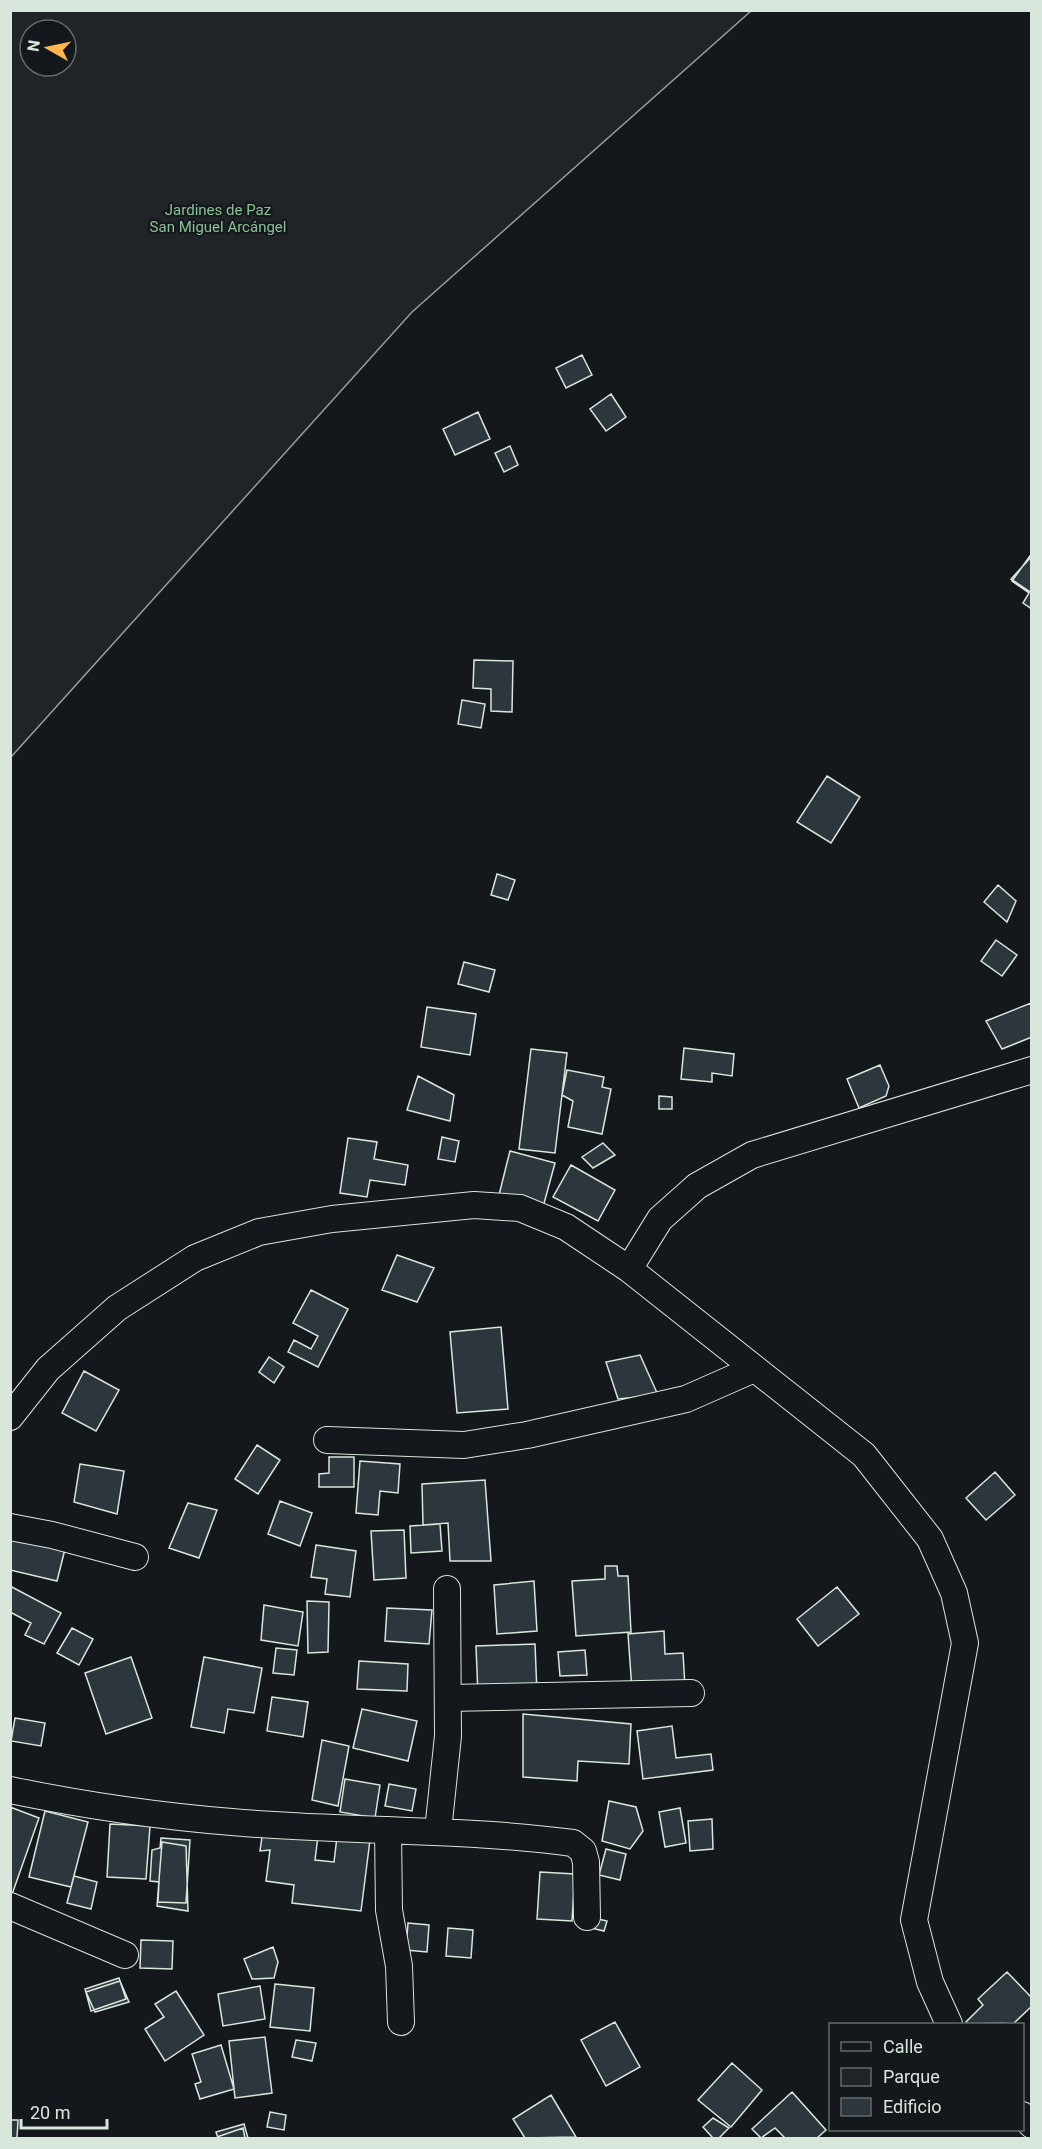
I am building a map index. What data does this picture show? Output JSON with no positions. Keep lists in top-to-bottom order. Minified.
{"parks":["Jardines de Paz San Miguel Arcángel"],"legend":["Calle","Parque","Edificio"],"scale_bar":"20 m","north":"left"}
